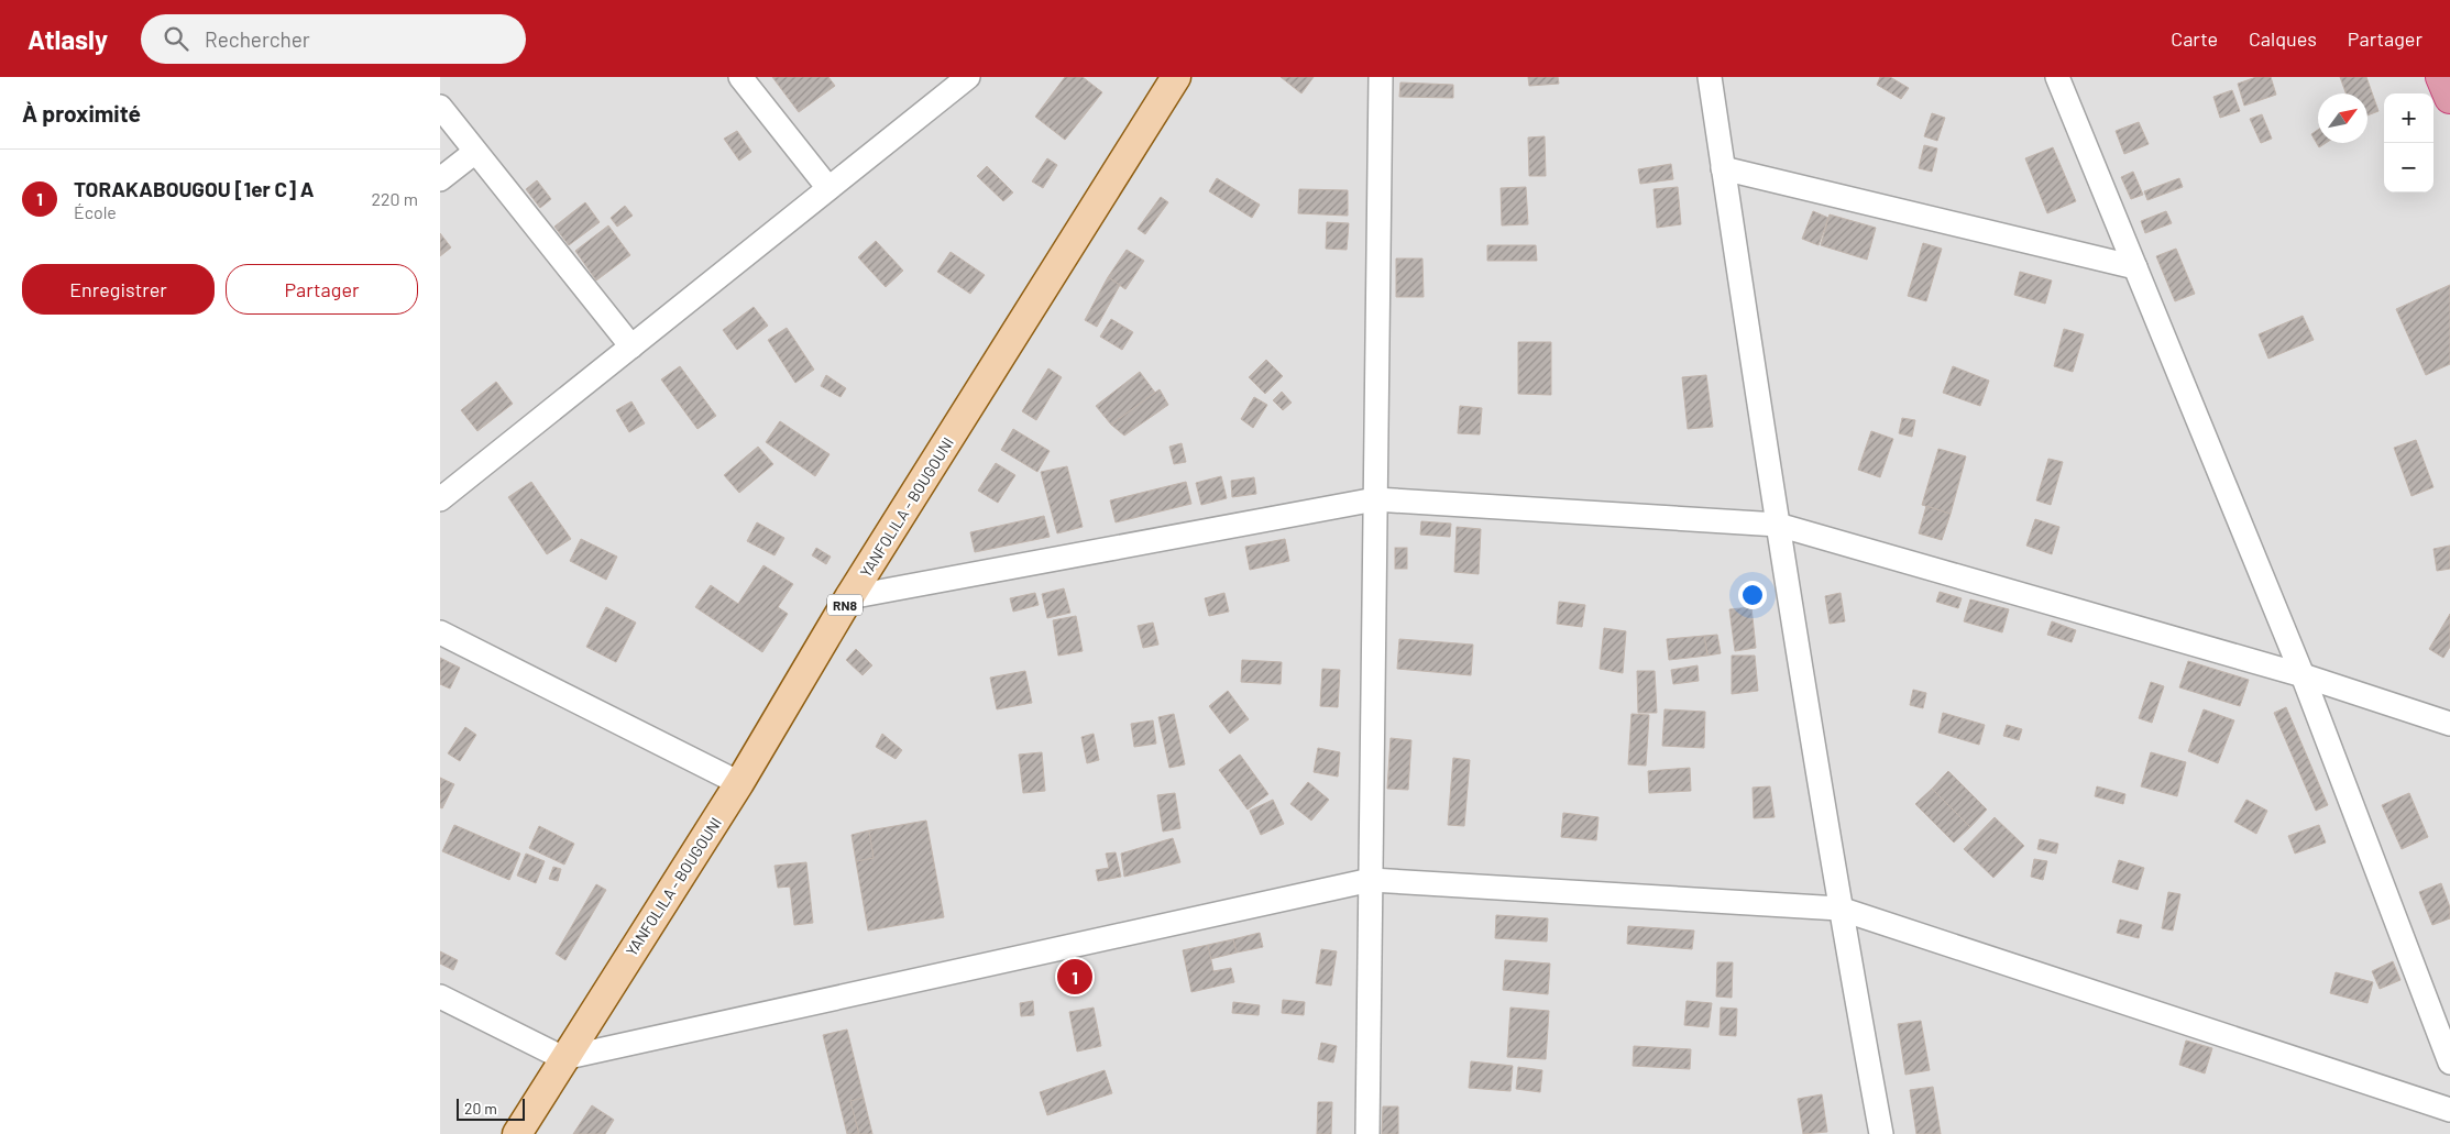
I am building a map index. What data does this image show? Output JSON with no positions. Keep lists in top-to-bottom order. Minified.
{"streets":{"main road":["YANFOLILA - BOUGOUNI","RN8"]},"scale_bar":"20 m","north":"top right","page":{"header":"Atlasly","search":"Rechercher","nav":["Carte","Calques","Partager"],"heading":"À proximité","map_buttons":["+","−"],"list":[{"mark":"1","name":"TORAKABOUGOU [1er C] A","note":"École","value":"220 m"}],"buttons":["Enregistrer","Partager"],"pins":"1","scale":"20 m"}}
